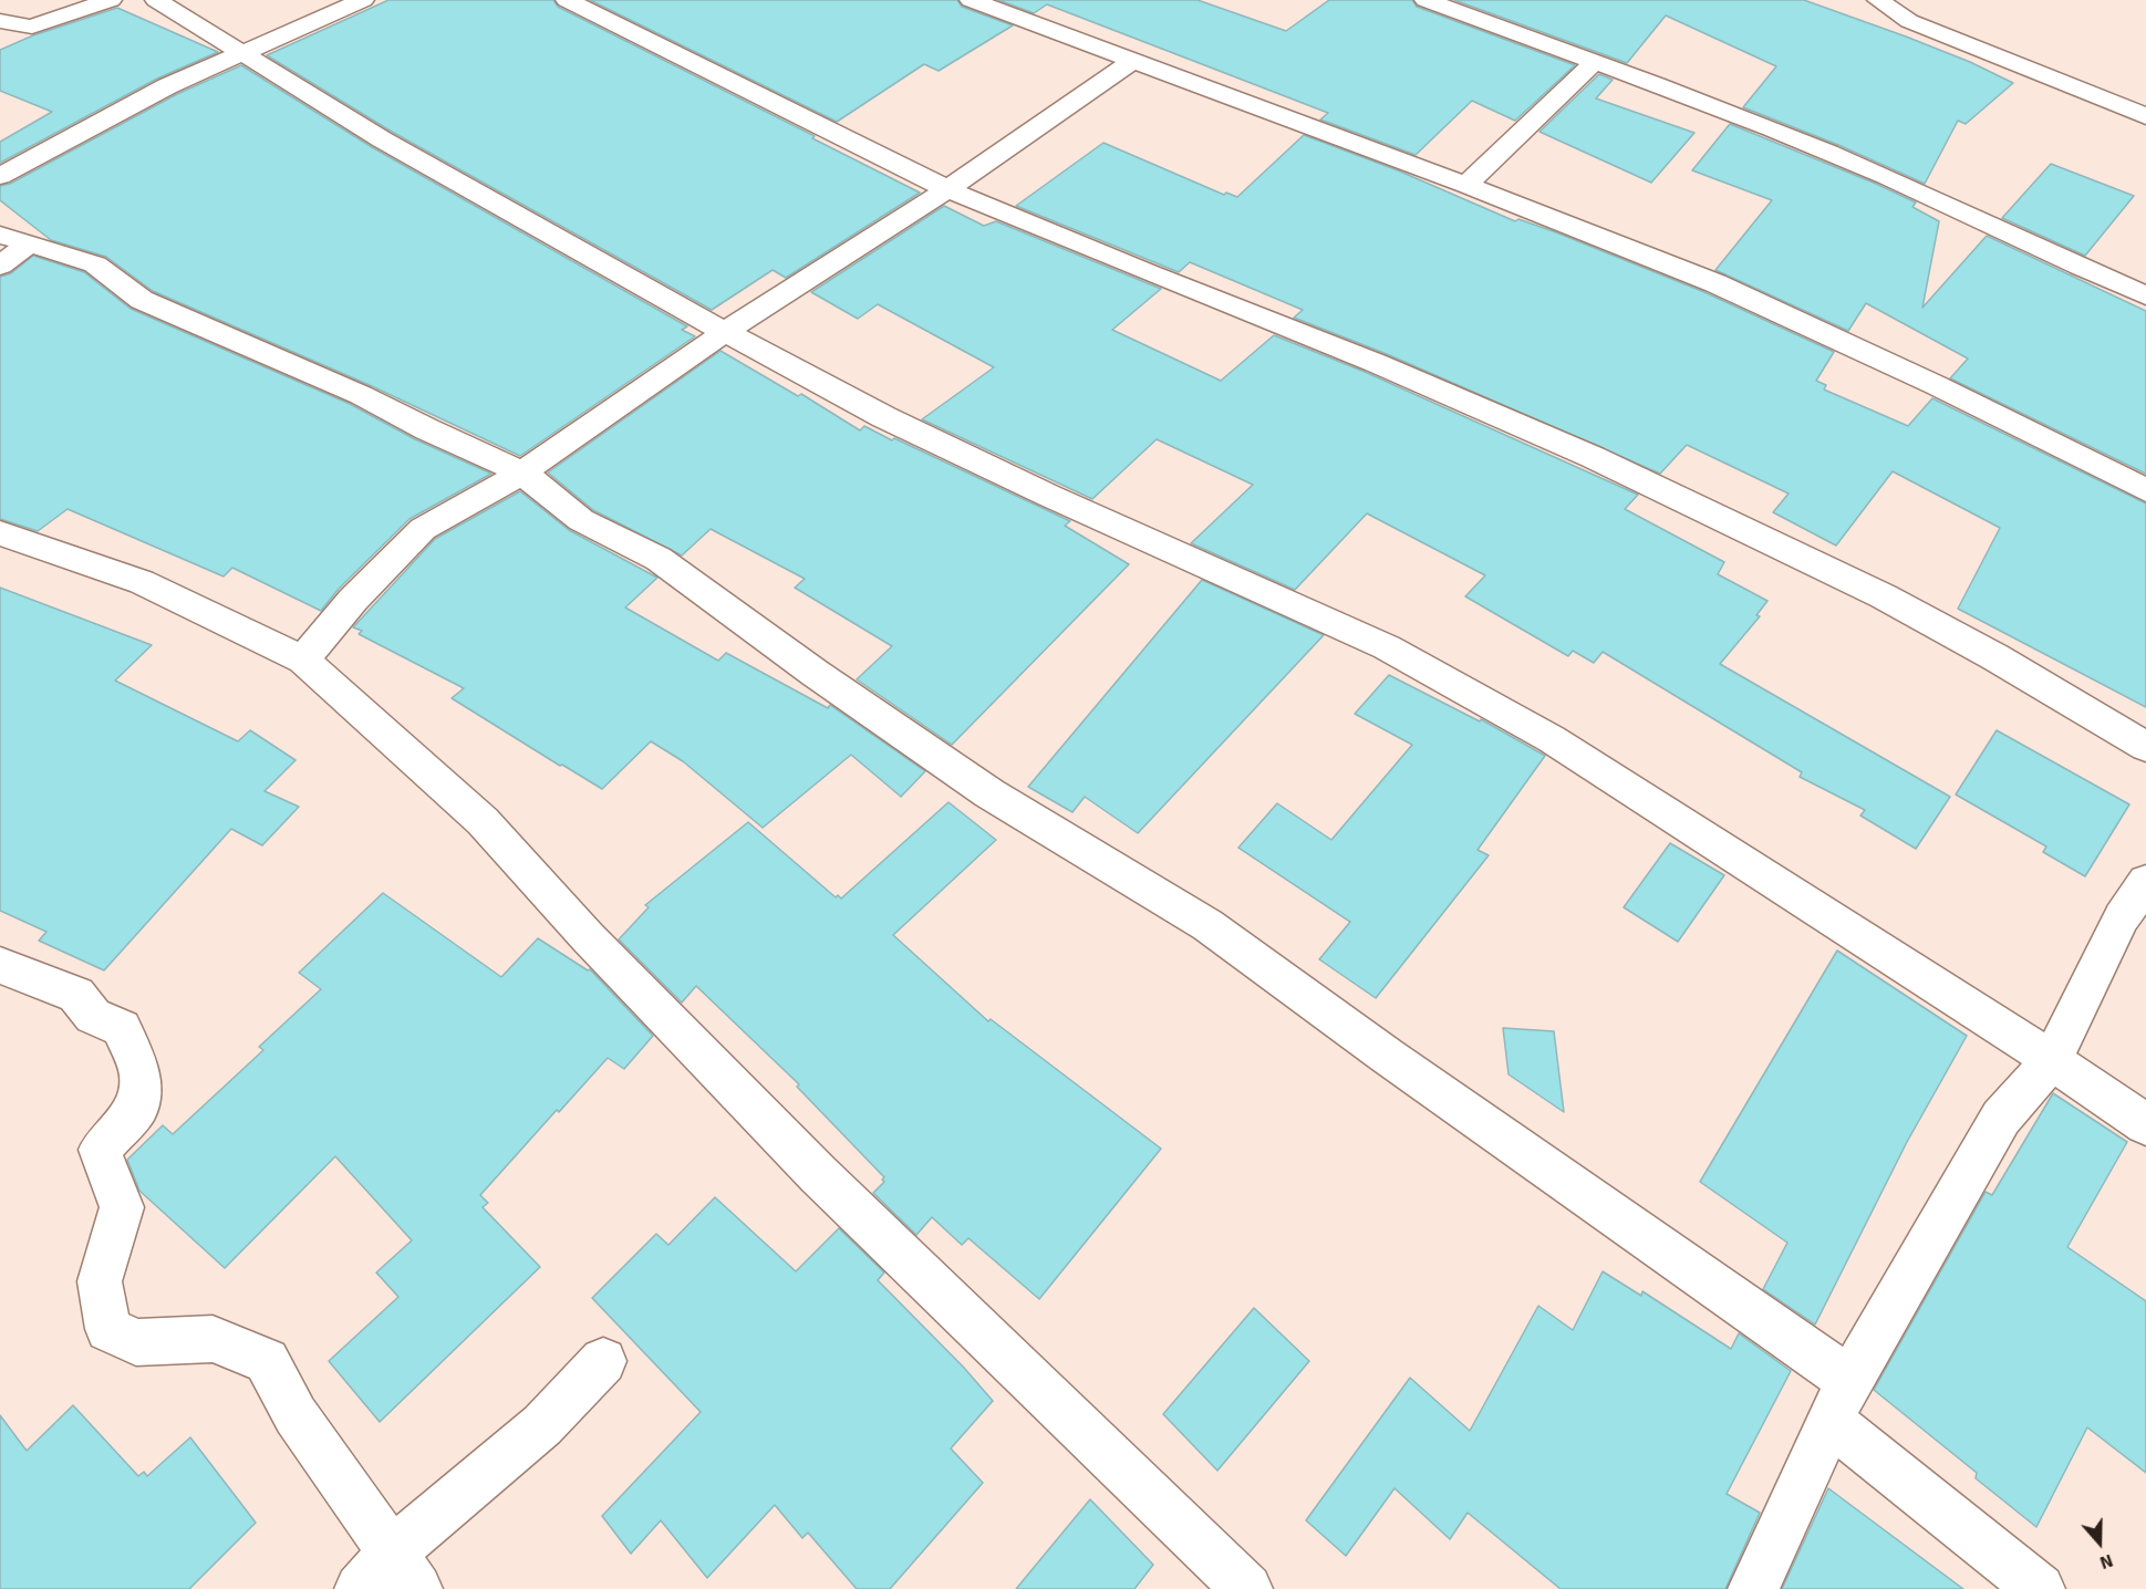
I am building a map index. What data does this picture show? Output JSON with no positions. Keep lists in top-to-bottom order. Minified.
{"north":"bottom"}
